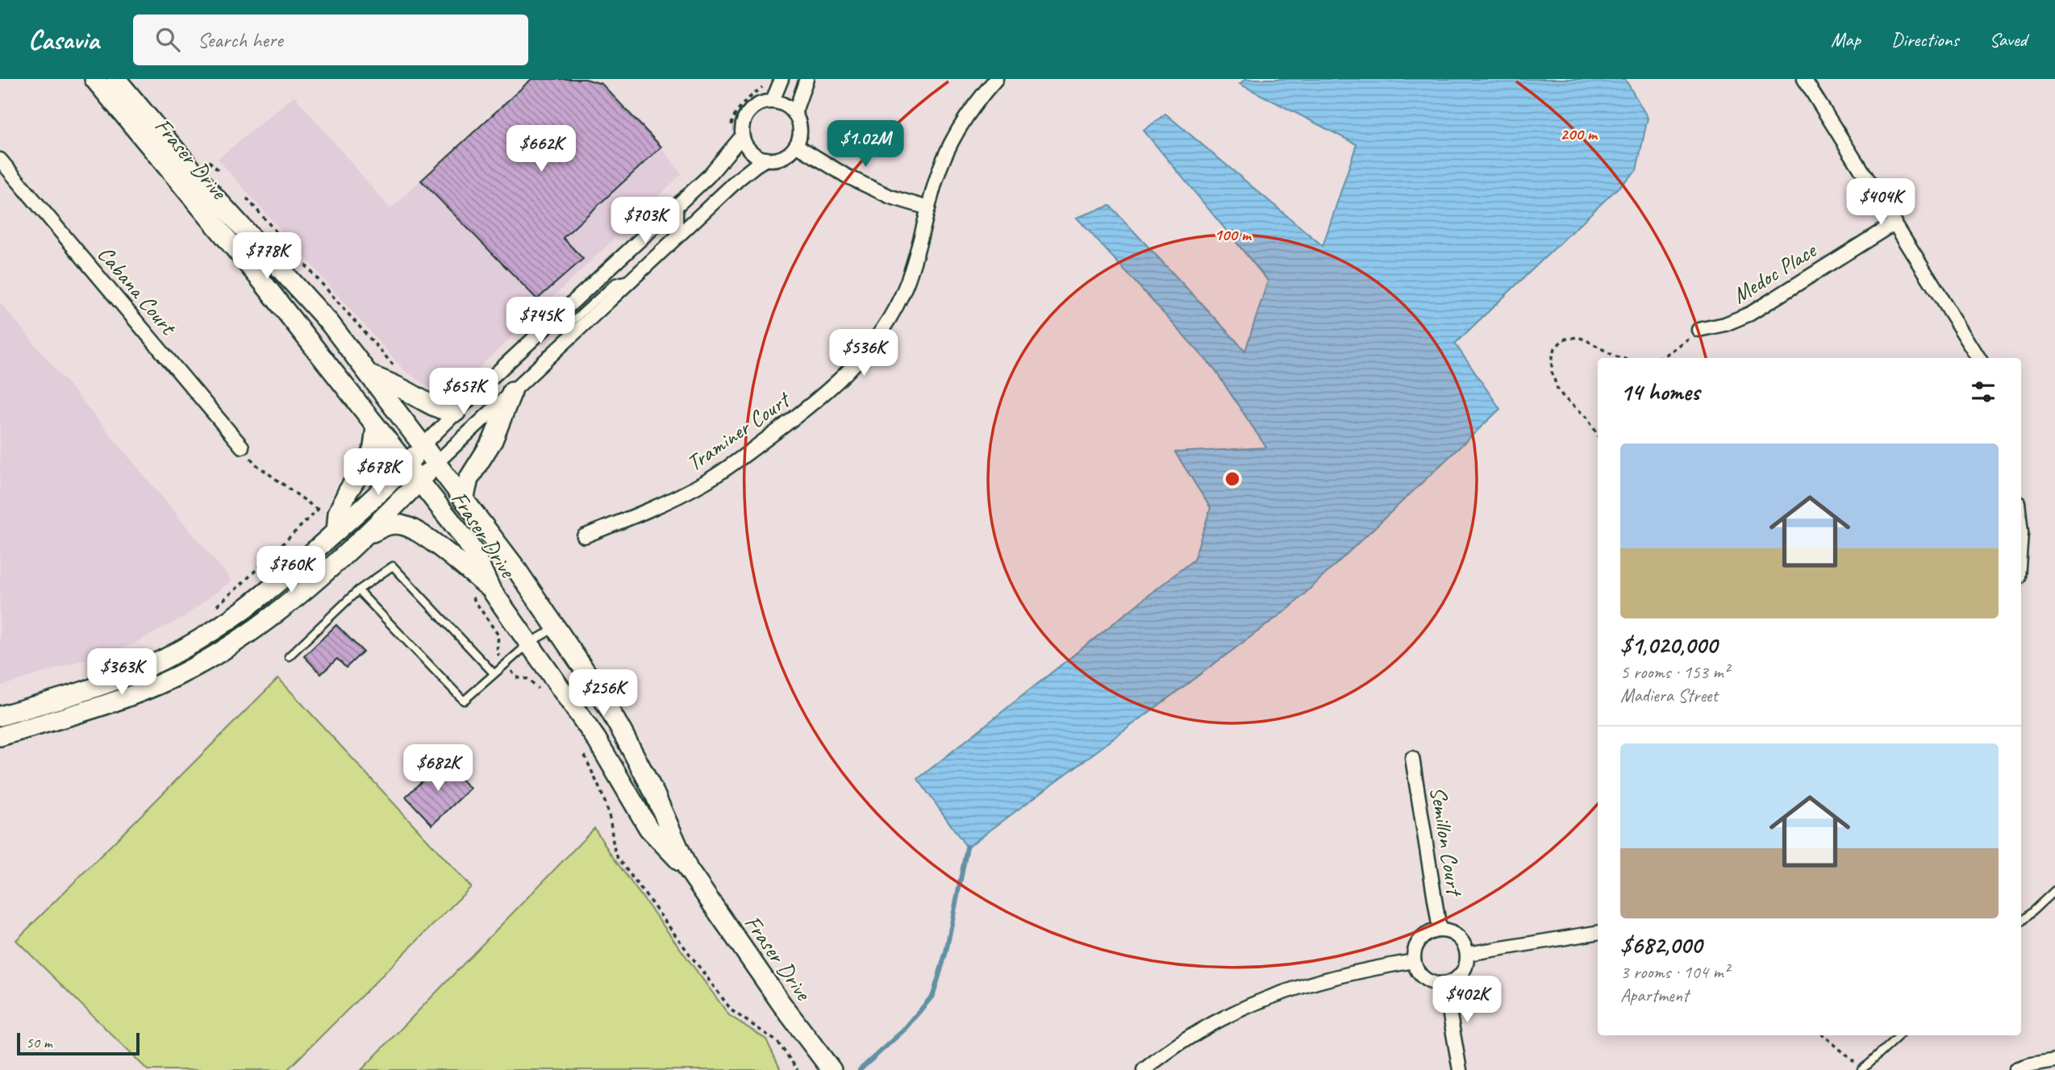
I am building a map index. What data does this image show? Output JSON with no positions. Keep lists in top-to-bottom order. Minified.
{"streets":{"street":["Fraser Drive","Medoc Place","Cabana Court","Traminer Court","Semillon Court"]},"scale_bar":"50 m","page":{"header":"Casavia","search":"Search here","nav":["Map","Directions","Saved"],"price":["$1.02M","$662K","$404K","$703K","$778K","$745K","$536K","$657K","$678K","$760K","$363K","$256K","$682K","$402K"],"heading":"14 homes","list":[{"name":"$1,020,000","note":"5 rooms · 153 m² · Madiera Street"},{"name":"$682,000","note":"3 rooms · 104 m² · Apartment"}],"scale":"50 m"},"rings":["200 m","100 m"]}
